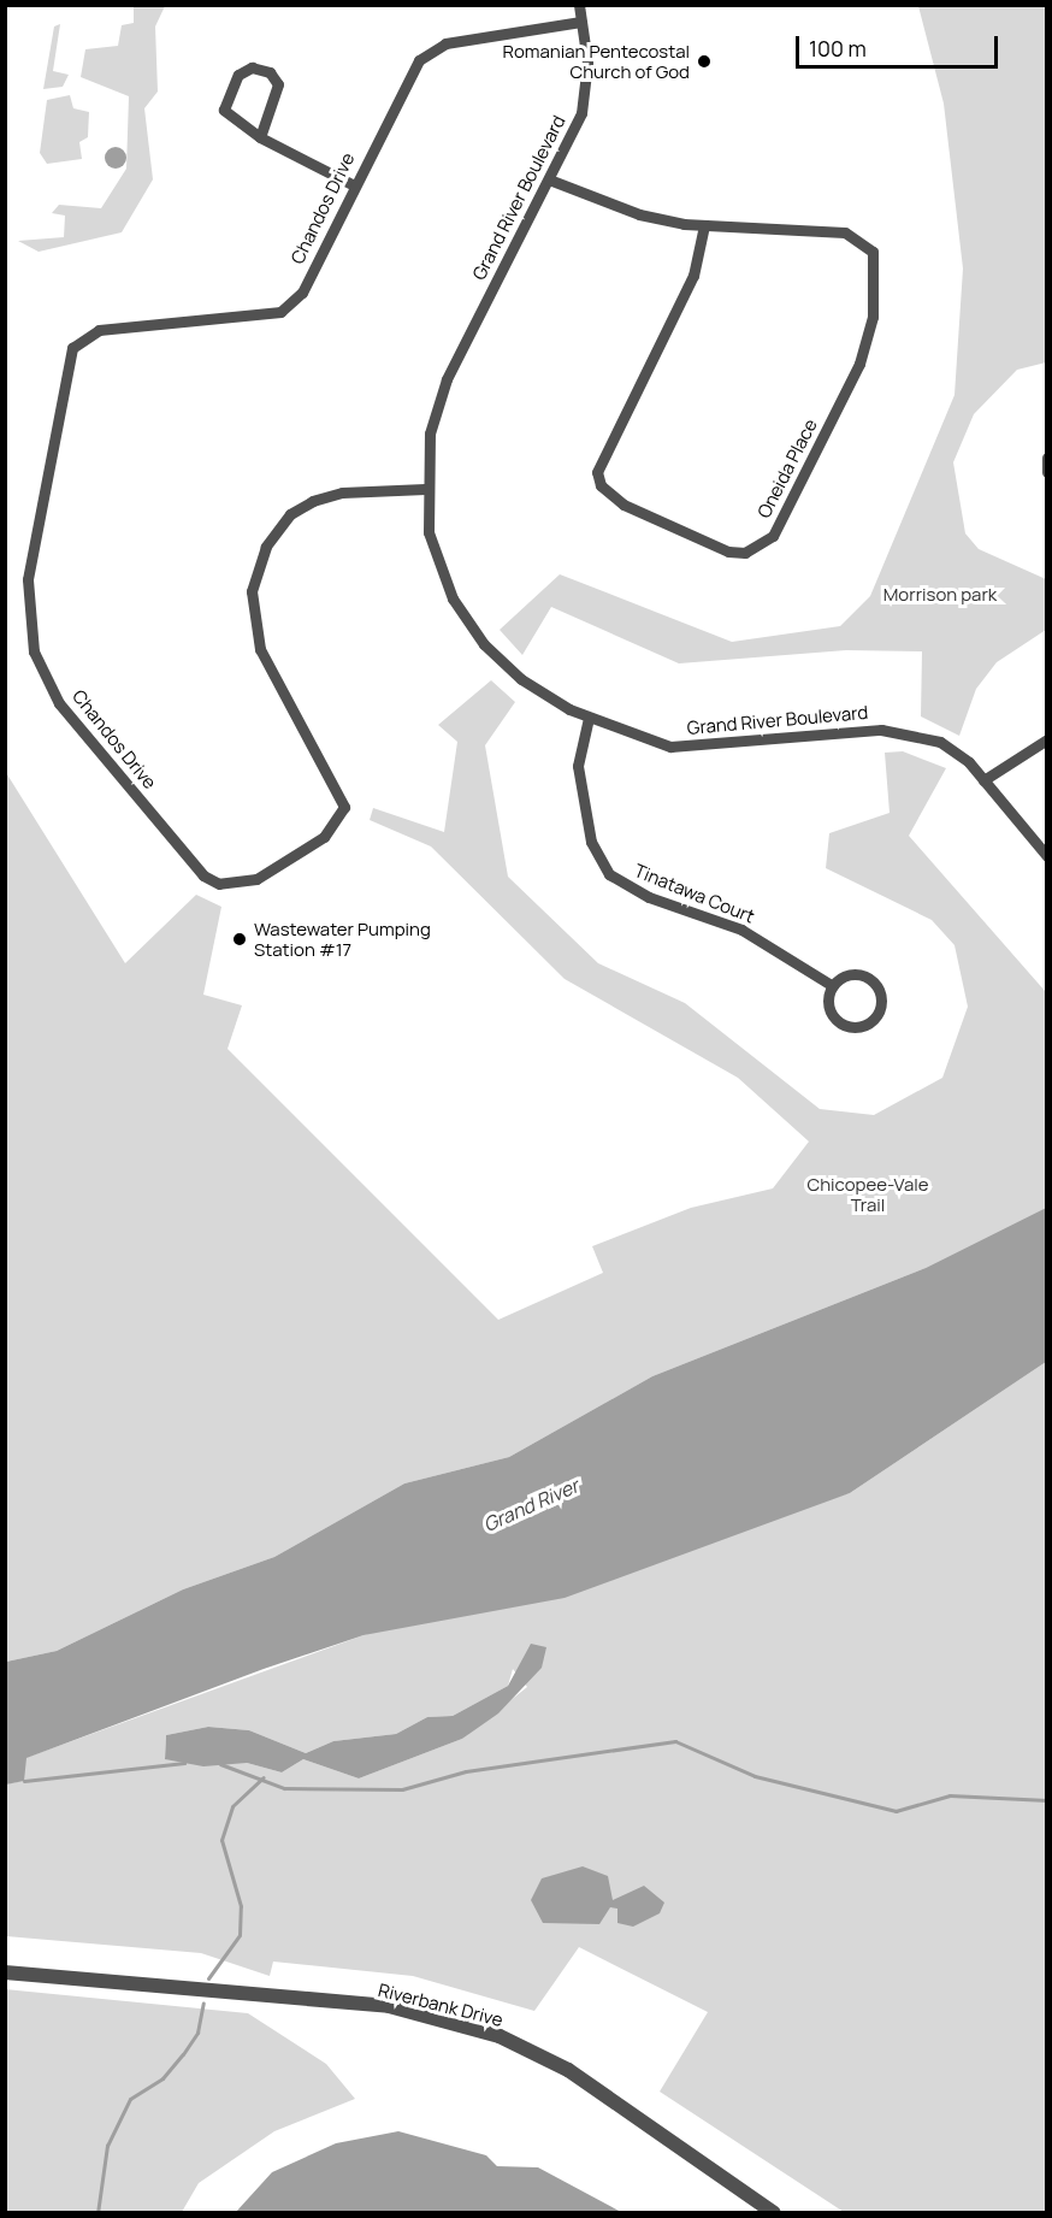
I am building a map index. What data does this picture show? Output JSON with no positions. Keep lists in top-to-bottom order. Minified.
{"streets":{"street":["Grand River Boulevard","Chandos Drive","Oneida Place","Tinatawa Court","Riverbank Drive"]},"crossings":[["Grand River Boulevard","Chandos Drive"],["Grand River Boulevard","Oneida Place"],["Grand River Boulevard","Tinatawa Court"]],"water":["Grand River"],"parks":["Morrison park","Chicopee-Vale Trail"],"places":["Romanian Pentecostal Church of God","Wastewater Pumping Station #17"],"scale_bar":"100 m"}
